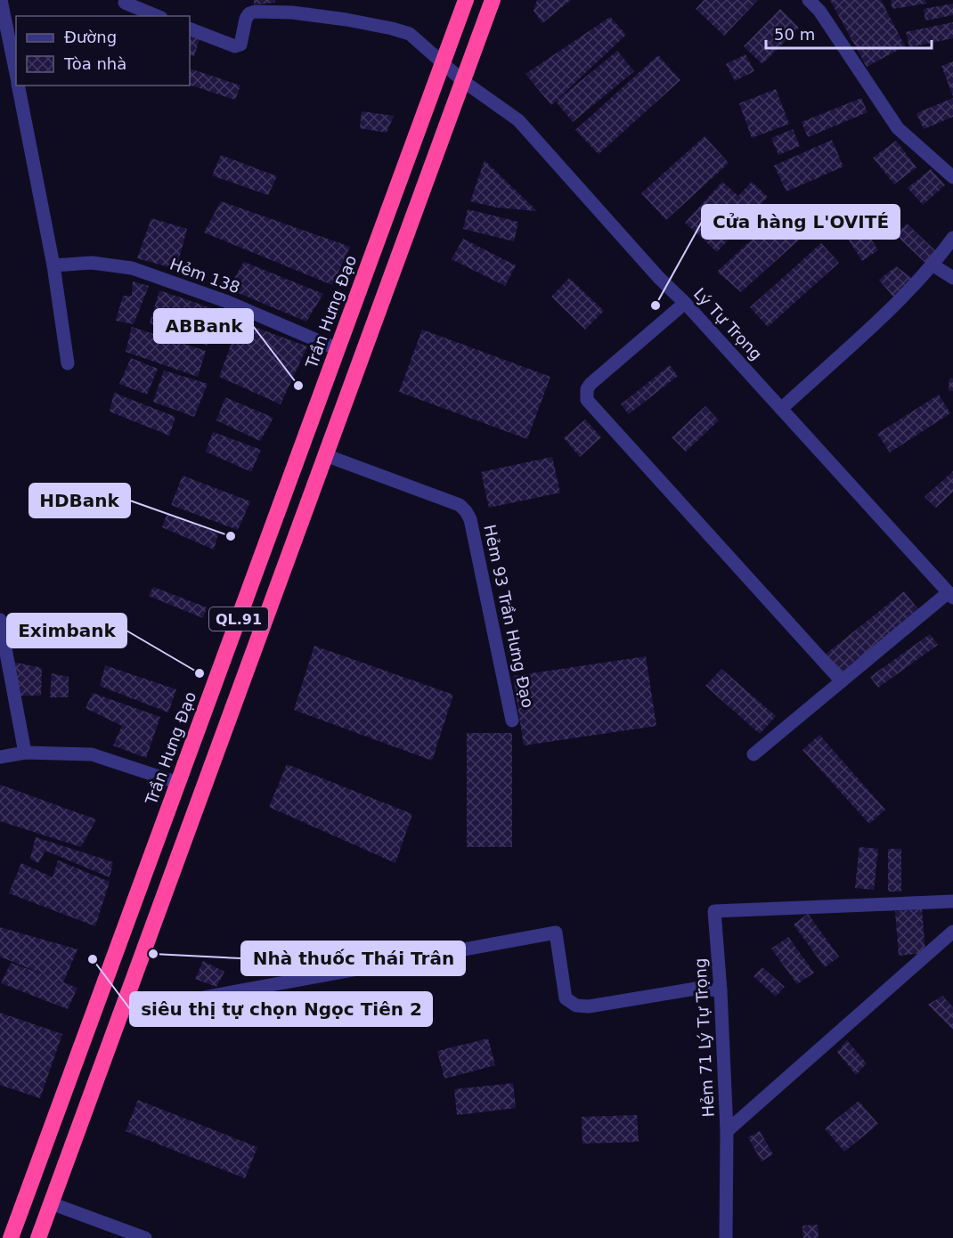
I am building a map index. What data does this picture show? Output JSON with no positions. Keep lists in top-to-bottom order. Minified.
{"streets":{"highway":["Trần Hưng Đạo","QL.91"],"street":["Hẻm 138","Lý Tự Trọng","Hẻm 93 Trần Hưng Đạo","Hẻm 71 Lý Tự Trọng"]},"crossings":[["Hẻm 138","Trần Hưng Đạo"],["Trần Hưng Đạo","Lý Tự Trọng"],["Lý Tự Trọng","QL.91"],["Hẻm 93 Trần Hưng Đạo","QL.91"]],"places":["Cửa hàng L'OVITÉ","ABBank","HDBank","Eximbank","Nhà thuốc Thái Trân","siêu thị tự chọn Ngọc Tiên 2"],"legend":["Đường","Tòa nhà"],"scale_bar":"50 m"}
